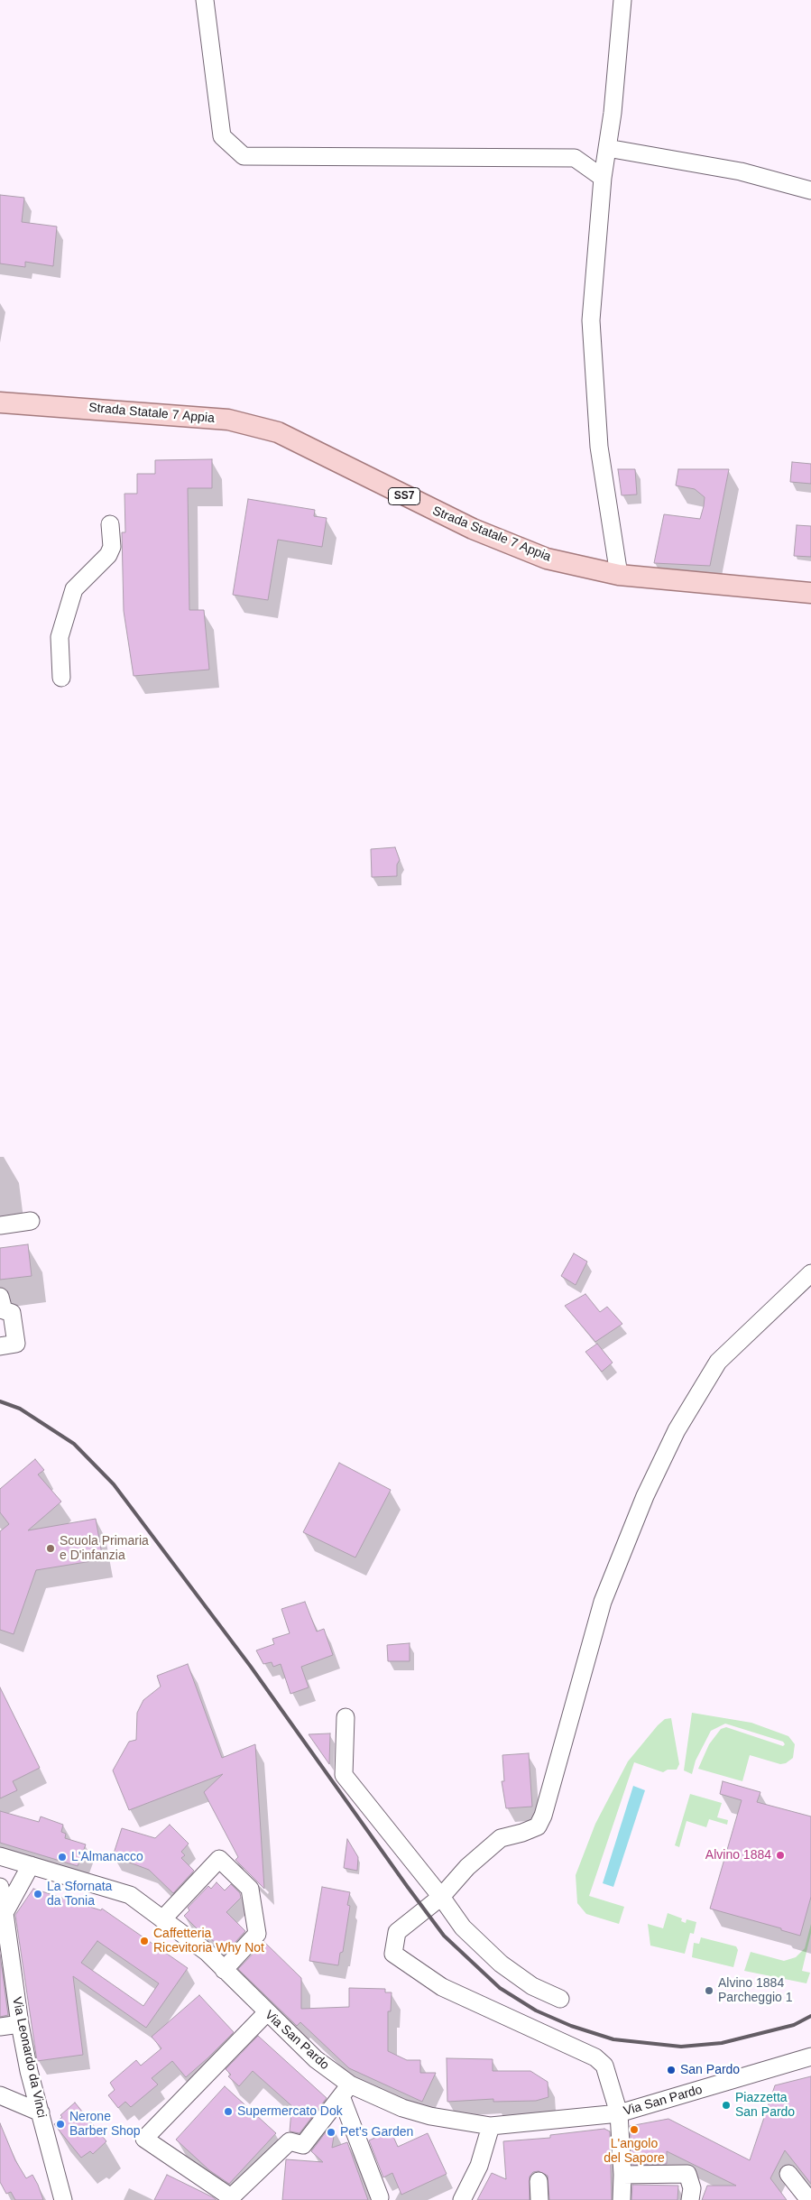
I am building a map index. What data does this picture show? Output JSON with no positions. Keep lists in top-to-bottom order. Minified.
{"streets":{"main road":["Strada Statale 7 Appia","SS7"],"street":["Via San Pardo","Via Leonardo da Vinci"]},"places":["Scuola Primaria e D'infanzia","Alvino 1884","L'Almanacco","La Sfornata da Tonia","Caffetteria Ricevitoria Why Not","Alvino 1884 Parcheggio 1","San Pardo","Piazzetta San Pardo","Supermercato Dok","Nerone Barber Shop","L'angolo del Sapore","Pet's Garden"]}
